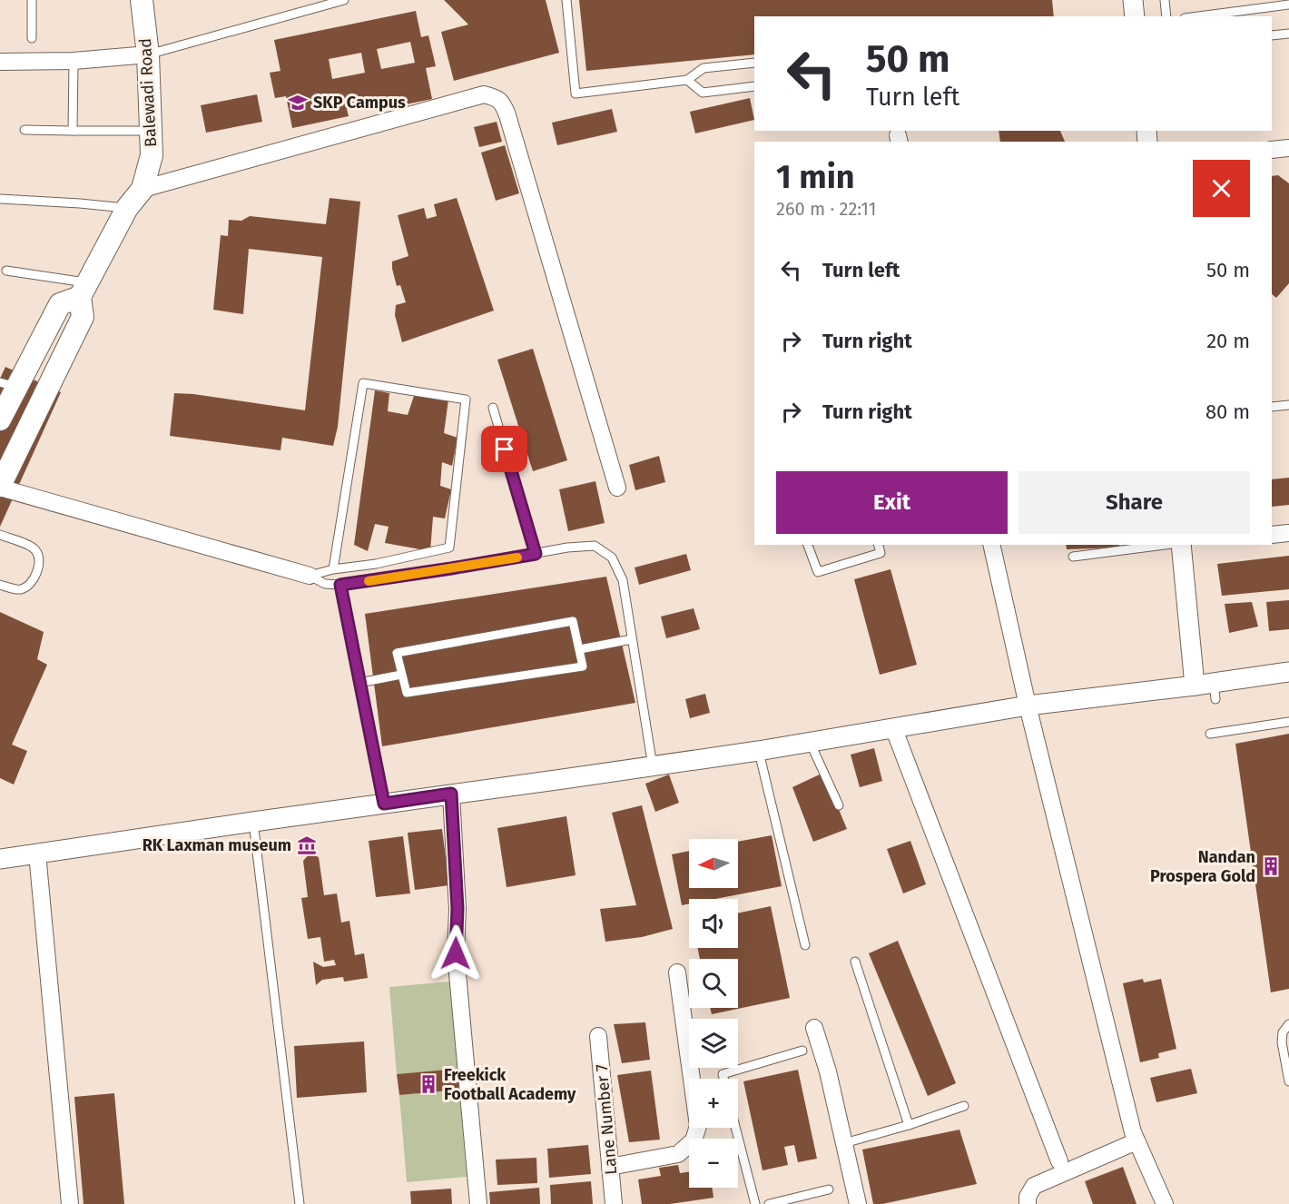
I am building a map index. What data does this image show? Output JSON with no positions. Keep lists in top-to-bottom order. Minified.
{"streets":{"main road":["Balewadi Road"],"street":["Lane Number 7"]},"places":{"school or university":["SKP Campus"],"museum":["RK Laxman museum"],"building":["Nandan Prospera Gold","Freekick Football Academy"]},"north":"left","page":{"turn":["50 m","Turn left"],"heading":["1 min","260 m · 22:11"],"list":[{"name":"Turn left","value":"50 m"},{"name":"Turn right","value":"20 m"},{"name":"Turn right","value":"80 m"}],"buttons":["Exit","Share"],"map_buttons":["+","−"]}}
